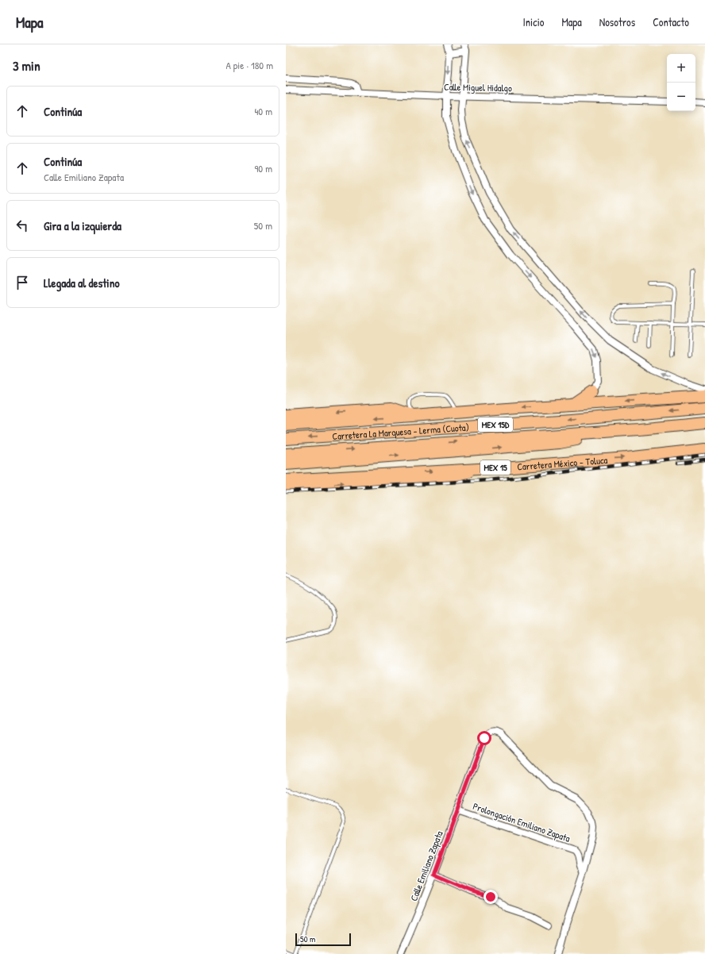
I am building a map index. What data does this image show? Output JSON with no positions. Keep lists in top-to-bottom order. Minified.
{"streets":{"highway":["MEX 15D","Carretera La Marquesa - Lerma (Cuota)","Carretera México - Toluca","MEX 15"],"street":["Calle Miguel Hidalgo","Prolongación Emiliano Zapata","Calle Emiliano Zapata"]},"crossings":[["Prolongación Emiliano Zapata","Calle Emiliano Zapata"]],"scale_bar":"50 m","page":{"header":"Mapa","nav":["Inicio","Mapa","Nosotros","Contacto"],"heading":["3 min","A pie · 180 m"],"map_buttons":["+","−"],"list":[["Continúa","40 m"],["Continúa","Calle Emiliano Zapata","90 m"],["Gira a la izquierda","50 m"],"Llegada al destino"],"scale":"50 m"}}
